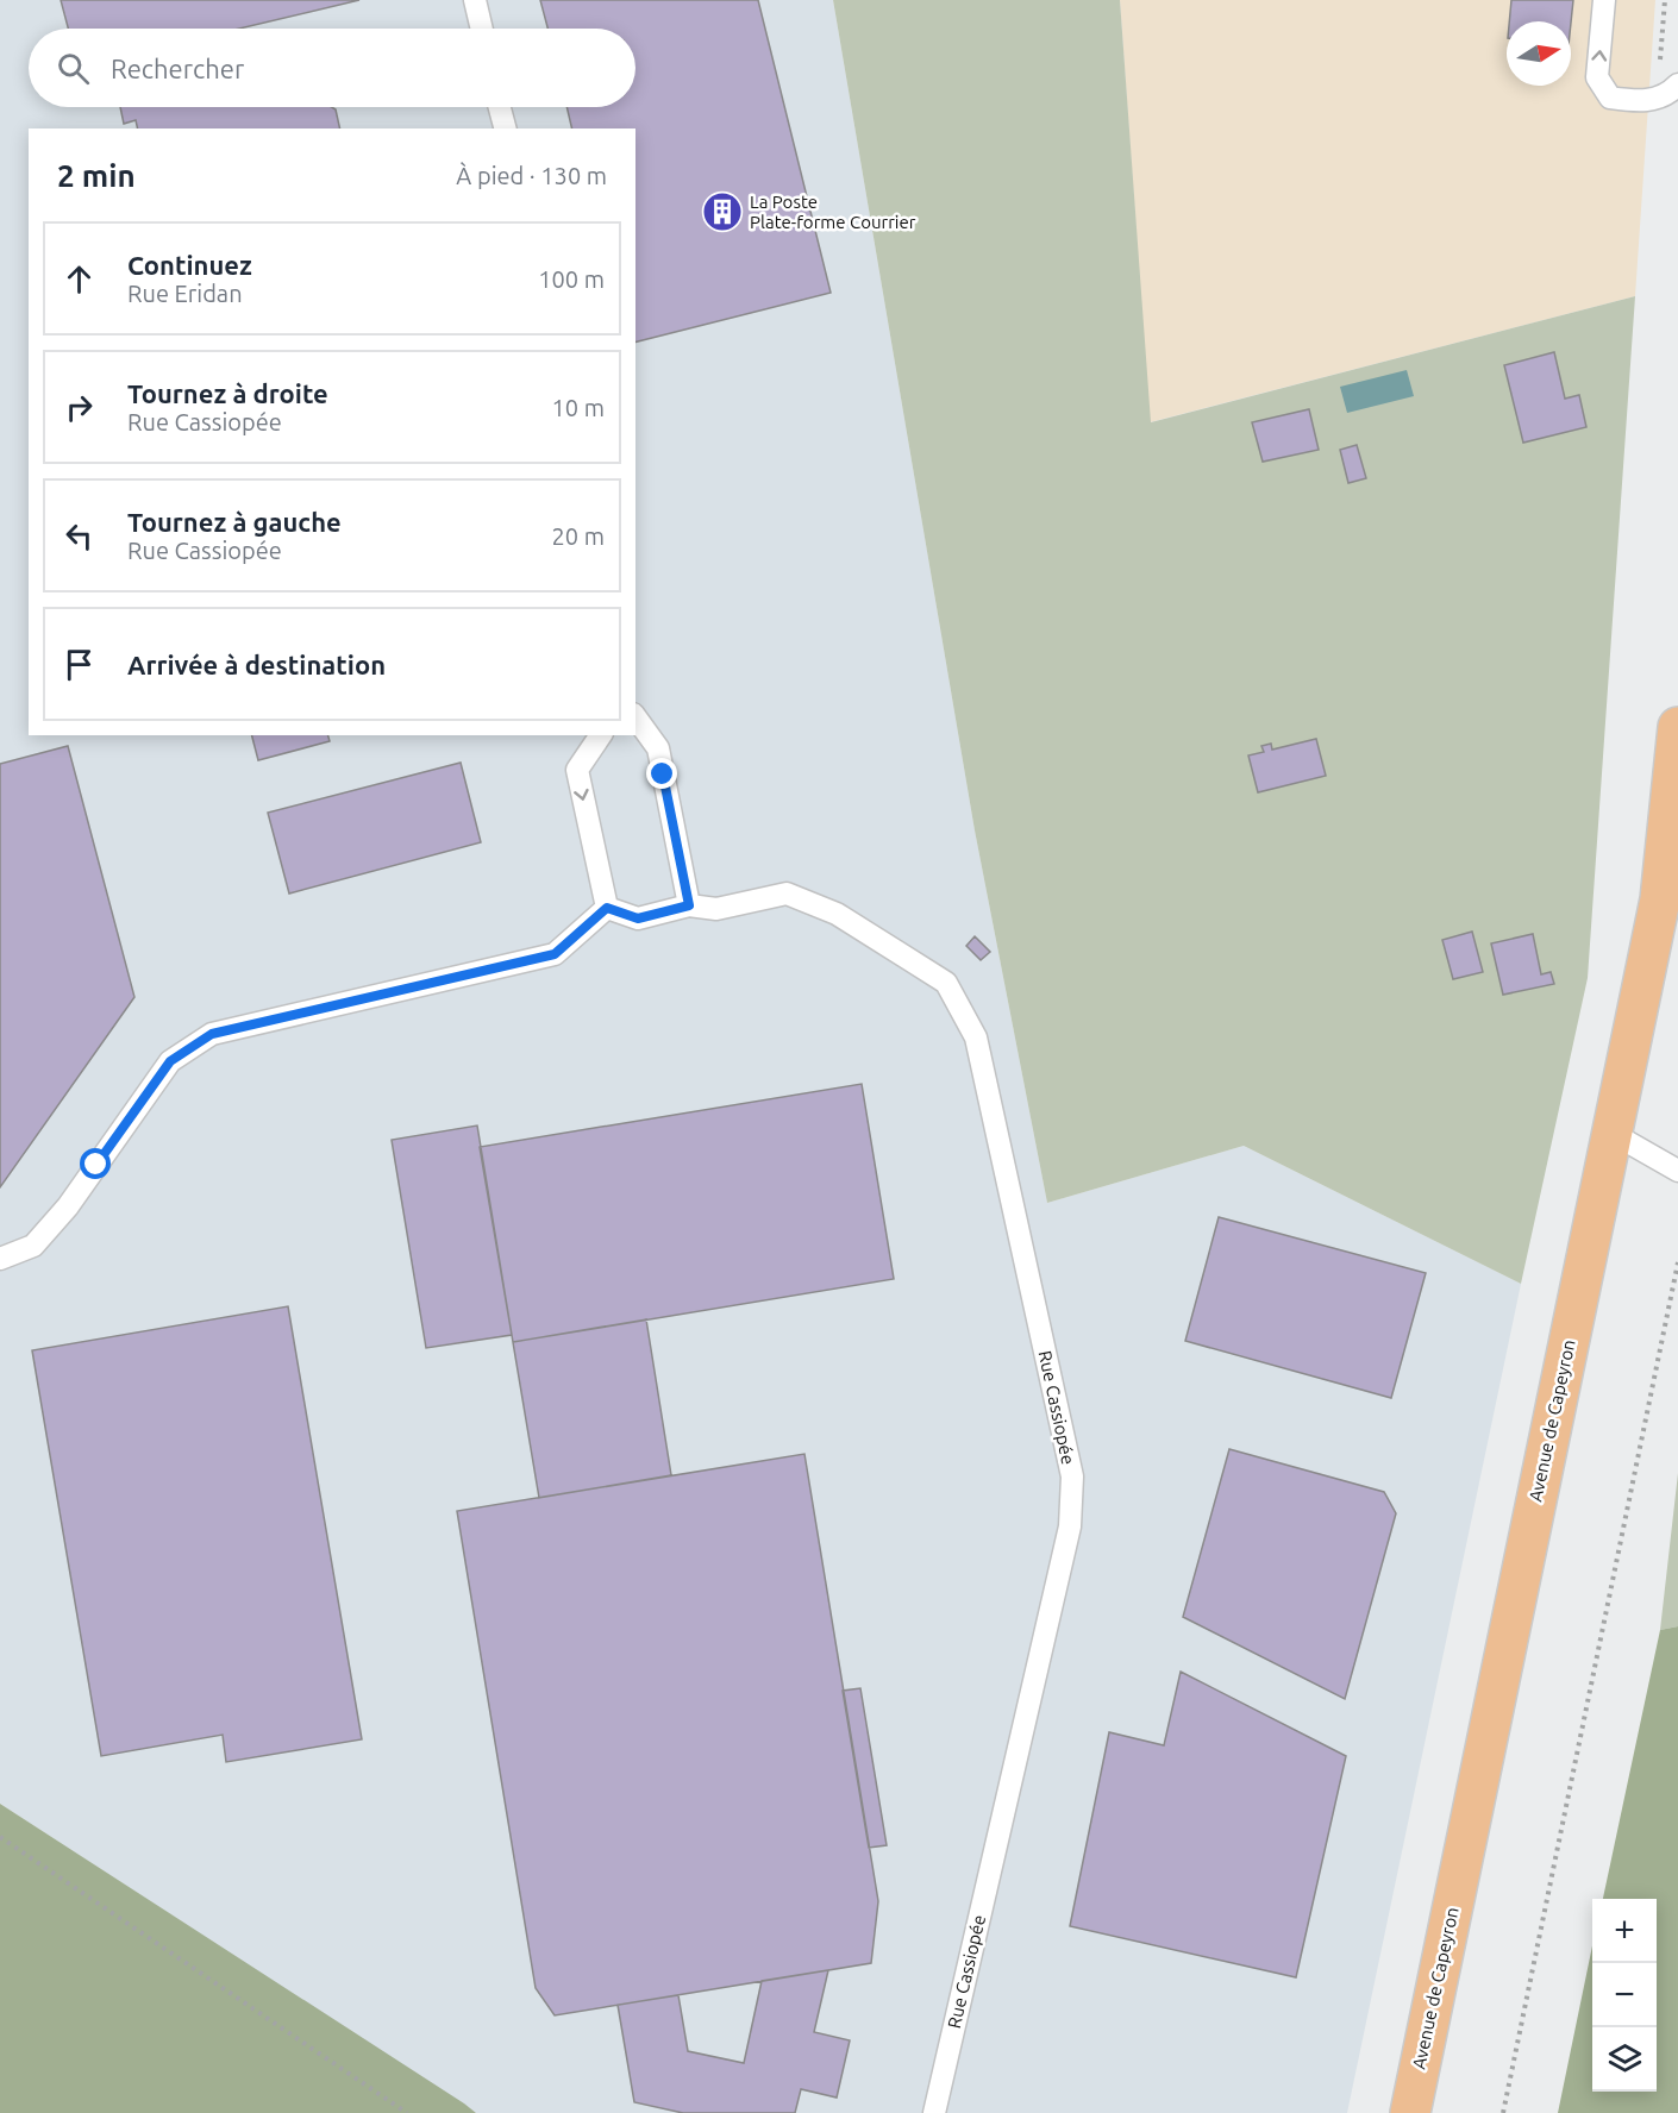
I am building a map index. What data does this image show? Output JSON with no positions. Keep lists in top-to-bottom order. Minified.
{"streets":{"main road":["Avenue de Capeyron"],"lane":["Rue Cassiopée"]},"places":{"building":["La Poste Plate-forme Courrier"]},"north":"right","page":{"search":"Rechercher","heading":["2 min","À pied · 130 m"],"list":[["Continuez","Rue Eridan","100 m"],["Tournez à droite","Rue Cassiopée","10 m"],["Tournez à gauche","Rue Cassiopée","20 m"],"Arrivée à destination"],"map_buttons":["+","−"]}}
